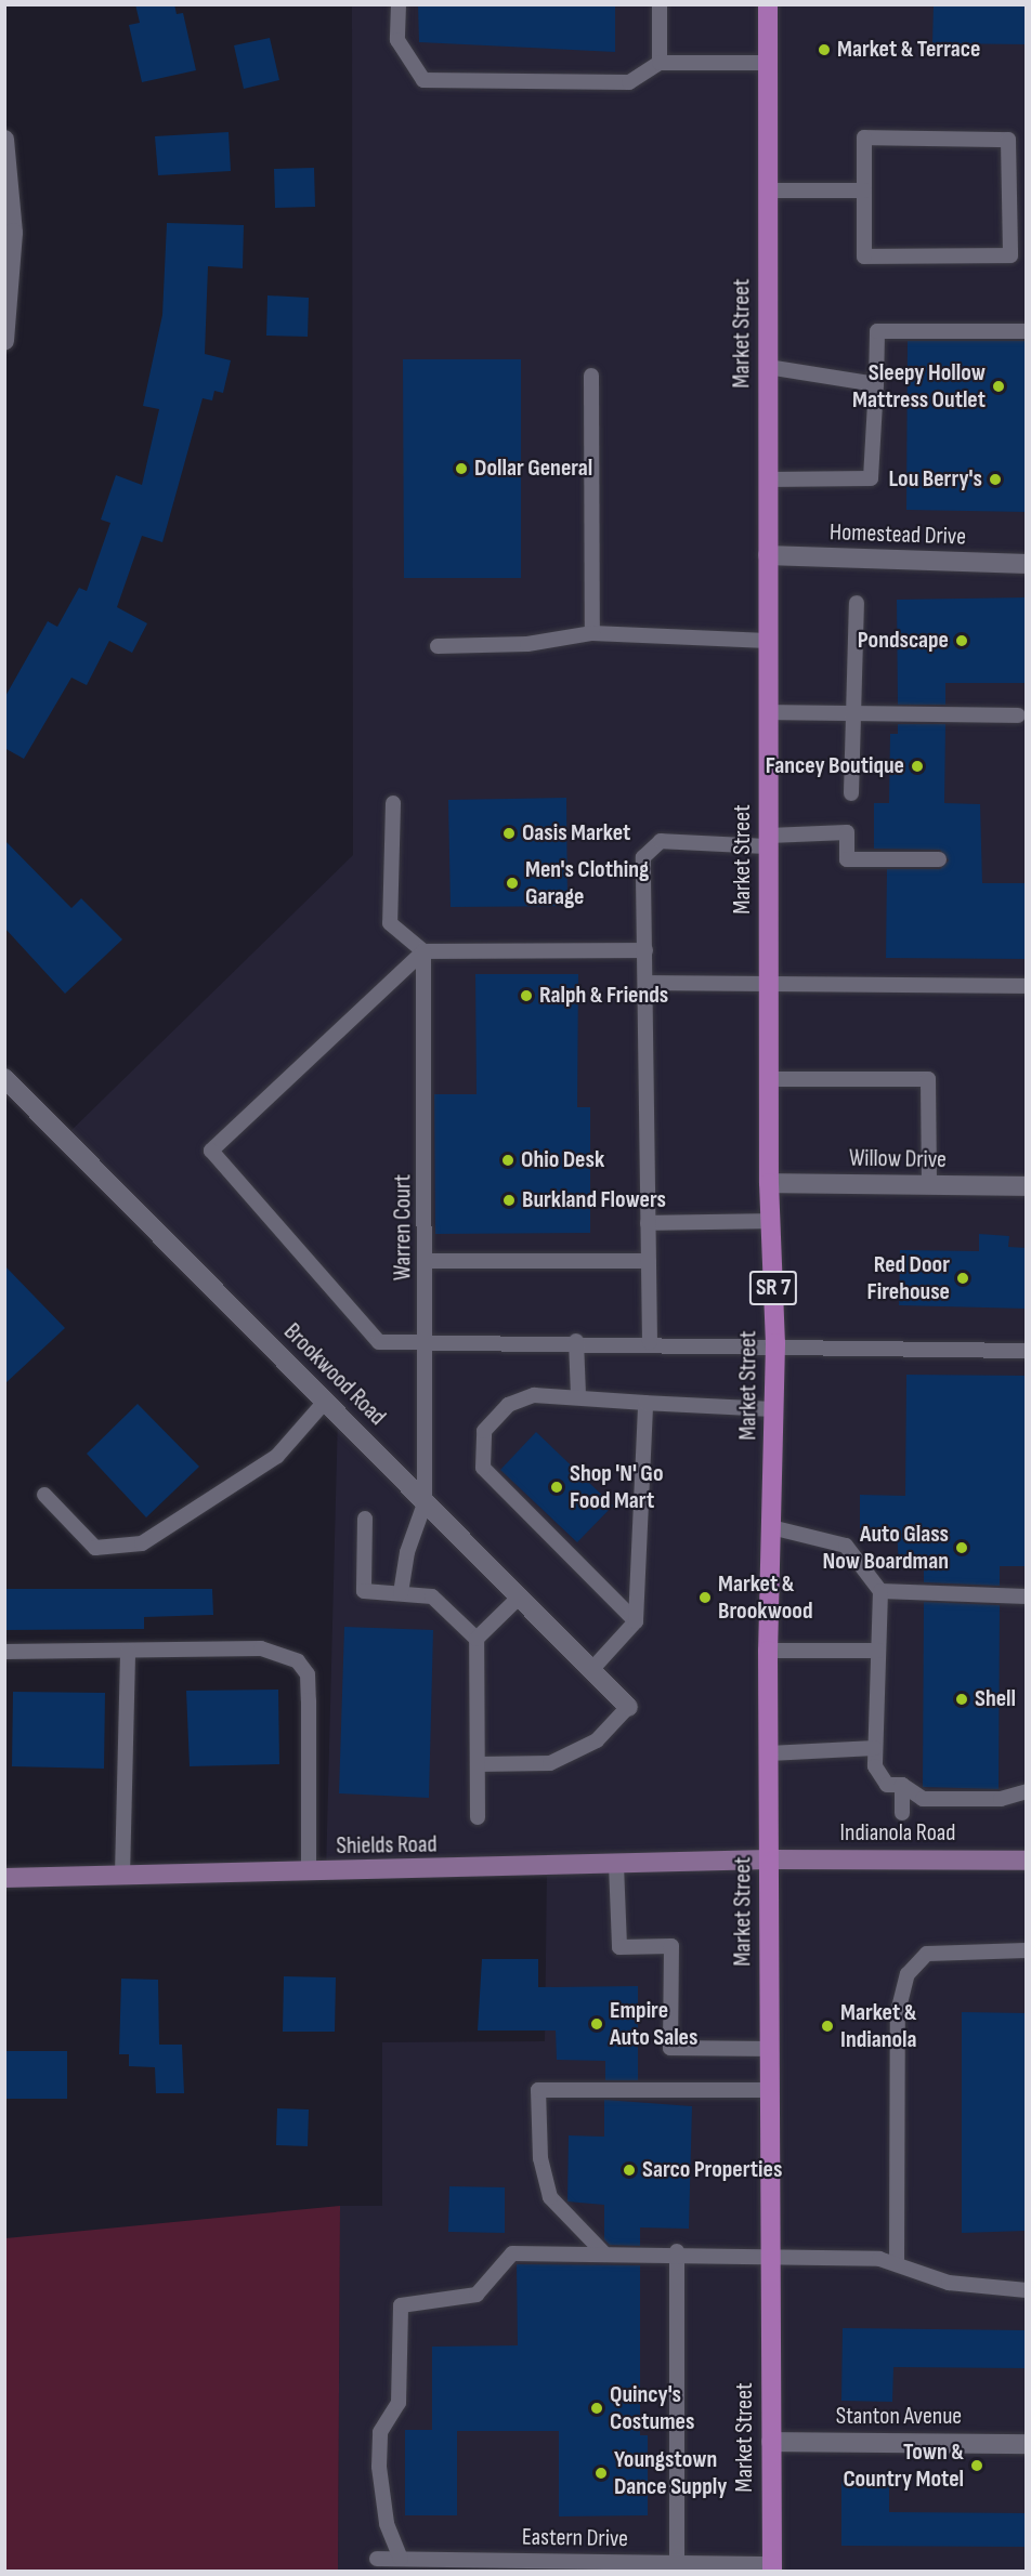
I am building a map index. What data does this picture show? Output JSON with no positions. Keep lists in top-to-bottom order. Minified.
{"streets":{"main road":["Market Street","SR 7","Indianola Road","Shields Road"],"street":["Homestead Drive","Willow Drive","Brookwood Road","Stanton Avenue"],"lane":["Warren Court","Eastern Drive"]},"crossings":[["Market Street","Homestead Drive"],["Market Street","Willow Drive"],["Market Street","Indianola Road"],["Market Street","Shields Road"],["Market Street","Stanton Avenue"],["Market Street","Eastern Drive"],["Warren Court","Brookwood Road"],["Indianola Road","Shields Road"]],"places":["Market & Terrace","Sleepy Hollow Mattress Outlet","Dollar General","Lou Berry's","Pondscape","Fancey Boutique","Oasis Market","Men's Clothing Garage","Ralph & Friends","Ohio Desk","Burkland Flowers","Red Door Firehouse","Shop 'N' Go Food Mart","Auto Glass Now Boardman","Market & Brookwood","Shell","Empire Auto Sales","Market & Indianola","Sarco Properties","Quincy's Costumes","Town & Country Motel","Youngstown Dance Supply"]}
